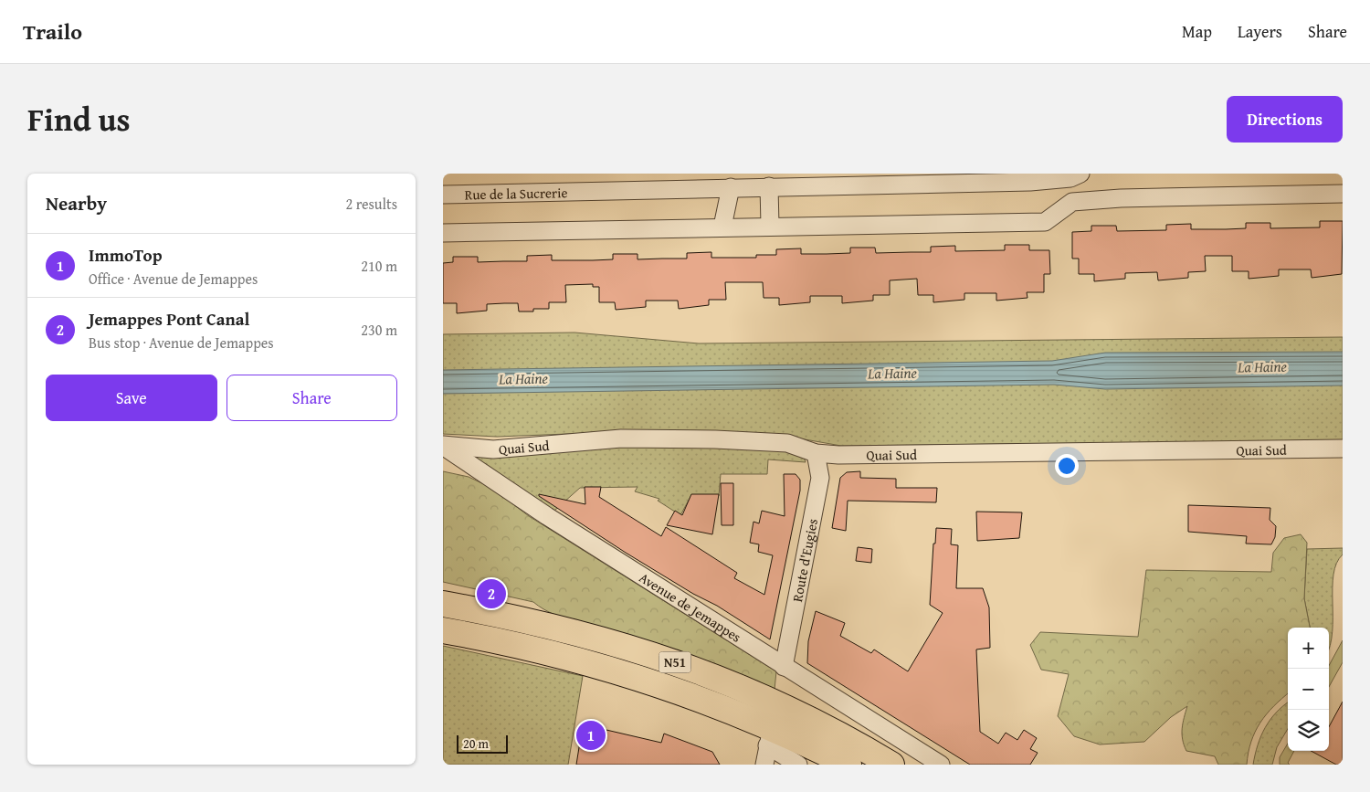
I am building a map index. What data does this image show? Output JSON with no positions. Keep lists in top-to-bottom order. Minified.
{"streets":{"main road":["N51"],"street":["Rue de la Sucrerie","Quai Sud","Route d'Eugies","Avenue de Jemappes"]},"crossings":[["Quai Sud","Route d'Eugies"],["Quai Sud","Avenue de Jemappes"],["Route d'Eugies","Avenue de Jemappes"]],"water":["La Haine"],"scale_bar":"20 m","page":{"header":"Trailo","nav":["Map","Layers","Share"],"title":"Find us","buttons":["Directions",["Save","Share"]],"heading":["Nearby","2 results"],"list":[{"mark":"1","name":"ImmoTop","note":"Office · Avenue de Jemappes","value":"210 m"},{"mark":"2","name":"Jemappes Pont Canal","note":"Bus stop · Avenue de Jemappes","value":"230 m"}],"pins":["2","1"],"map_buttons":["+","−"],"scale":"20 m"}}
